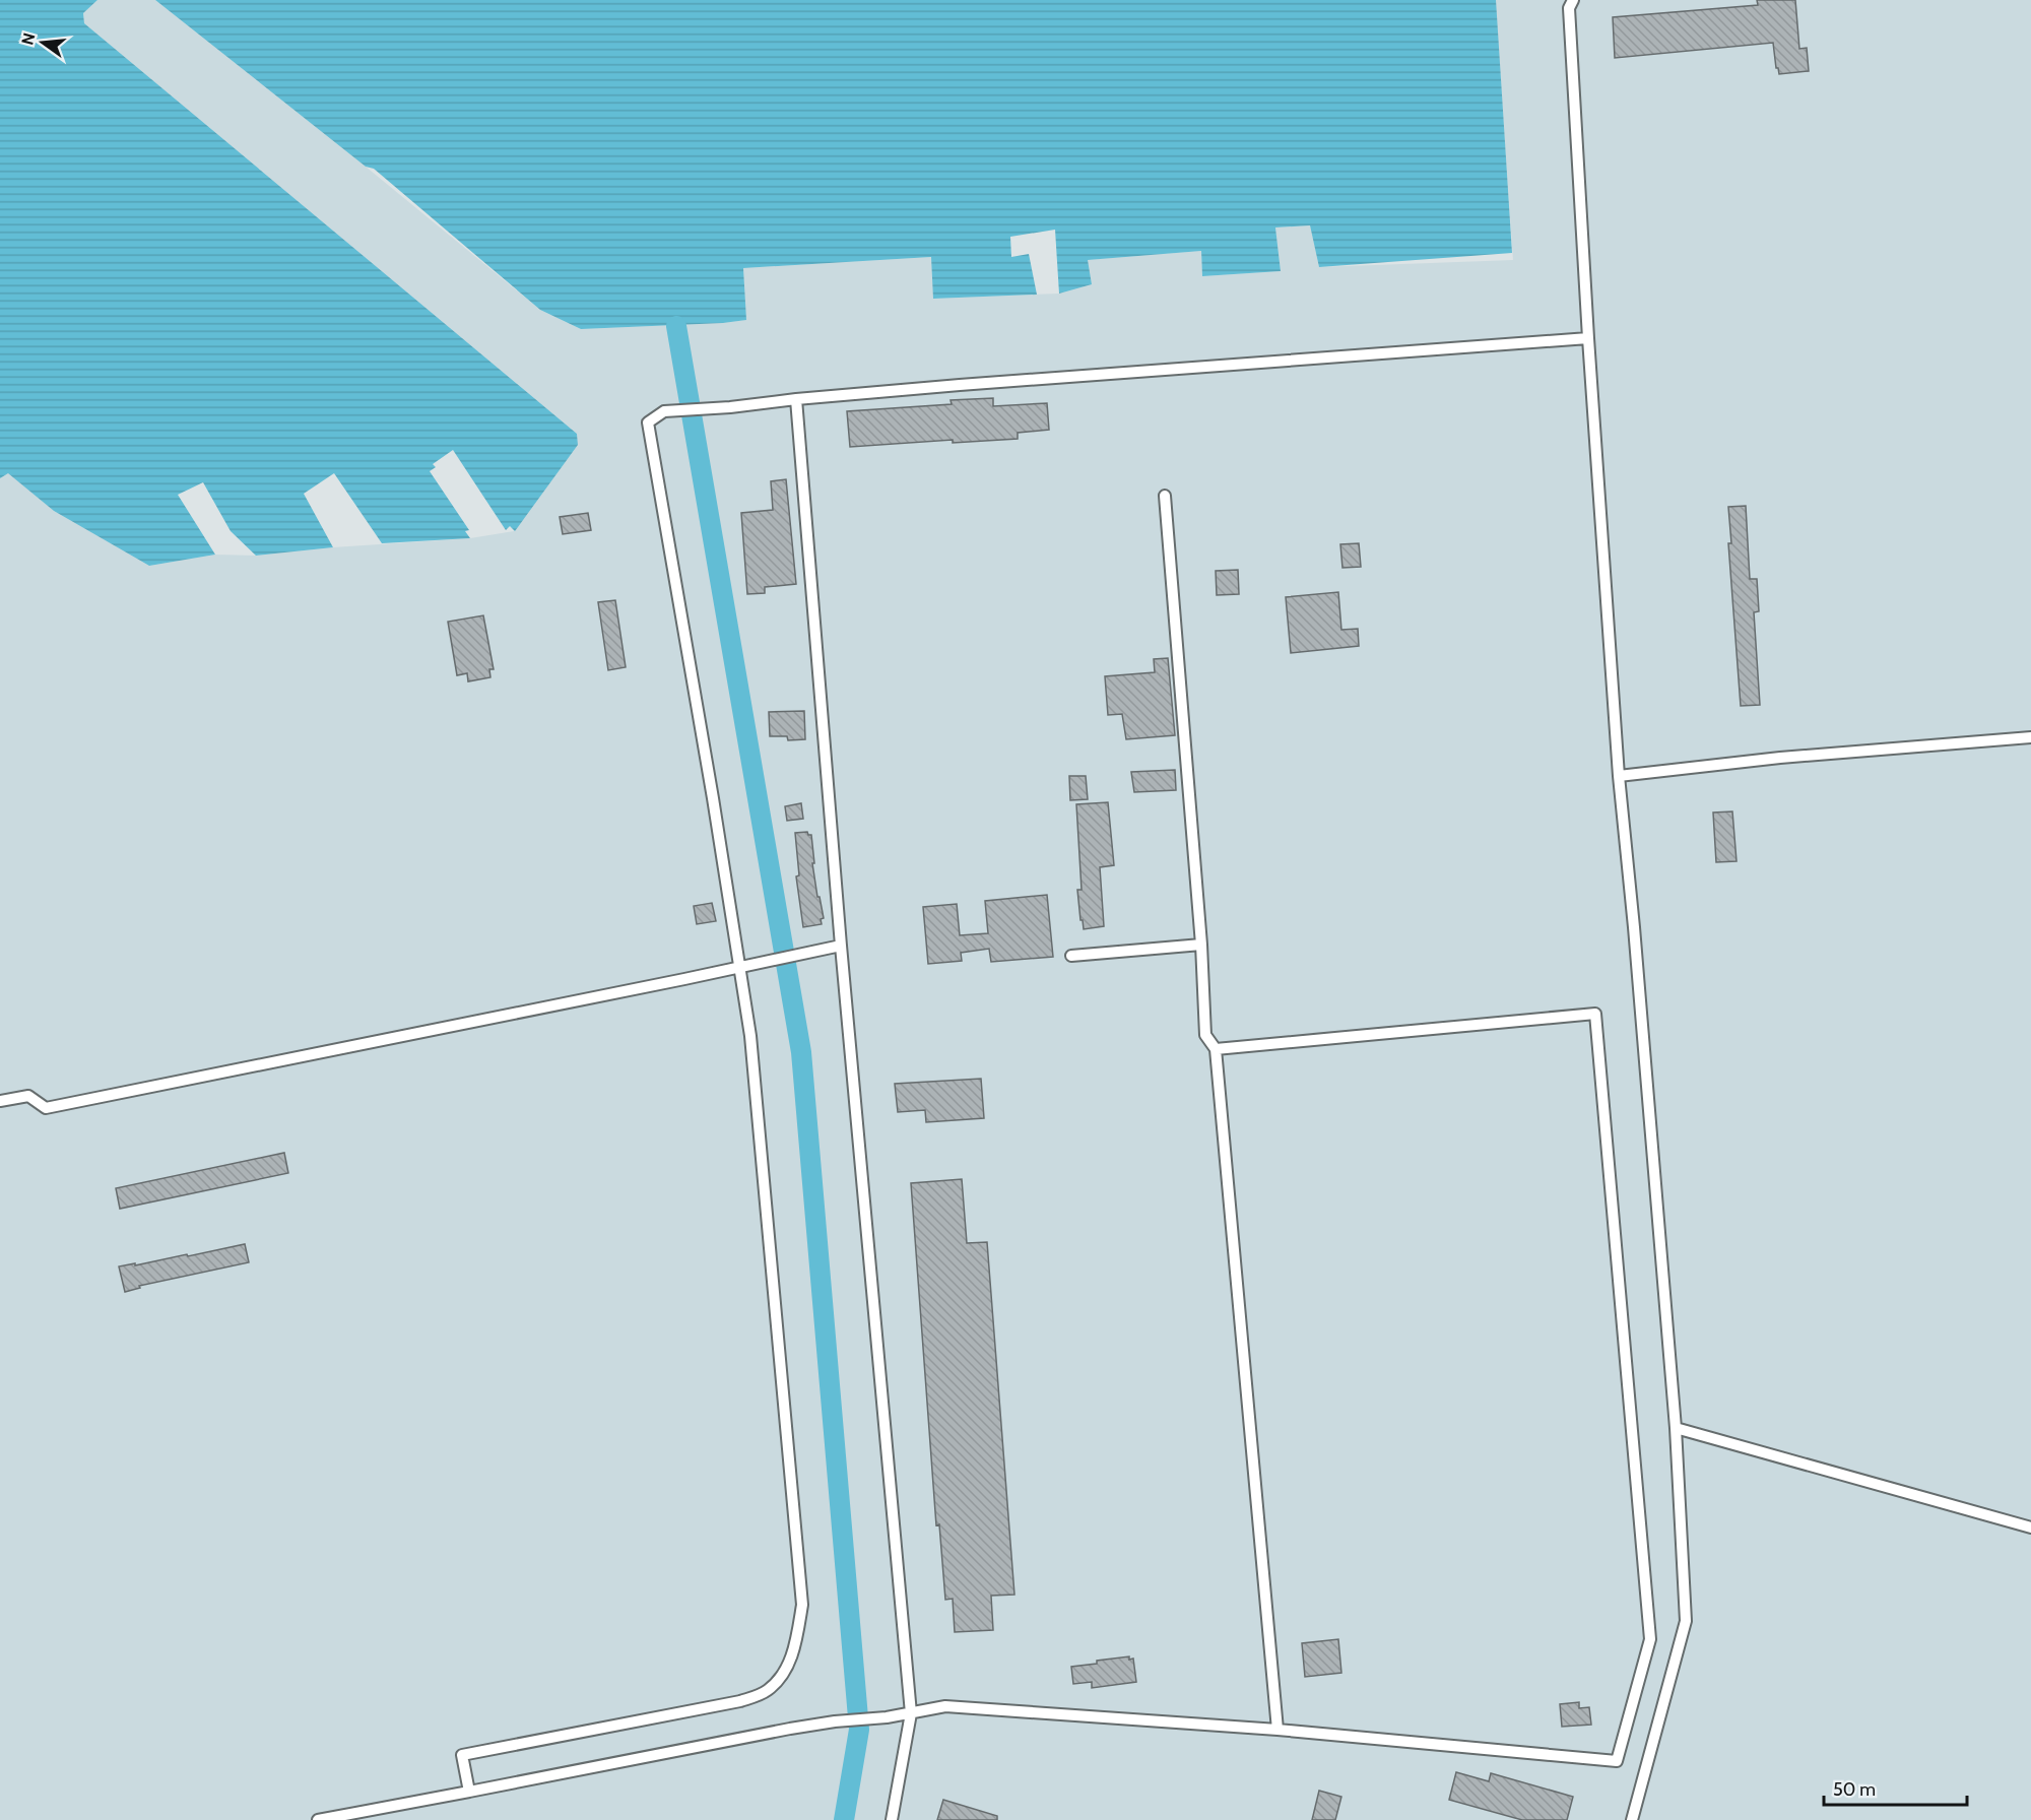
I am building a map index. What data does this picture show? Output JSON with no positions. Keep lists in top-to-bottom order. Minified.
{"scale_bar":"50 m","north":"left"}
